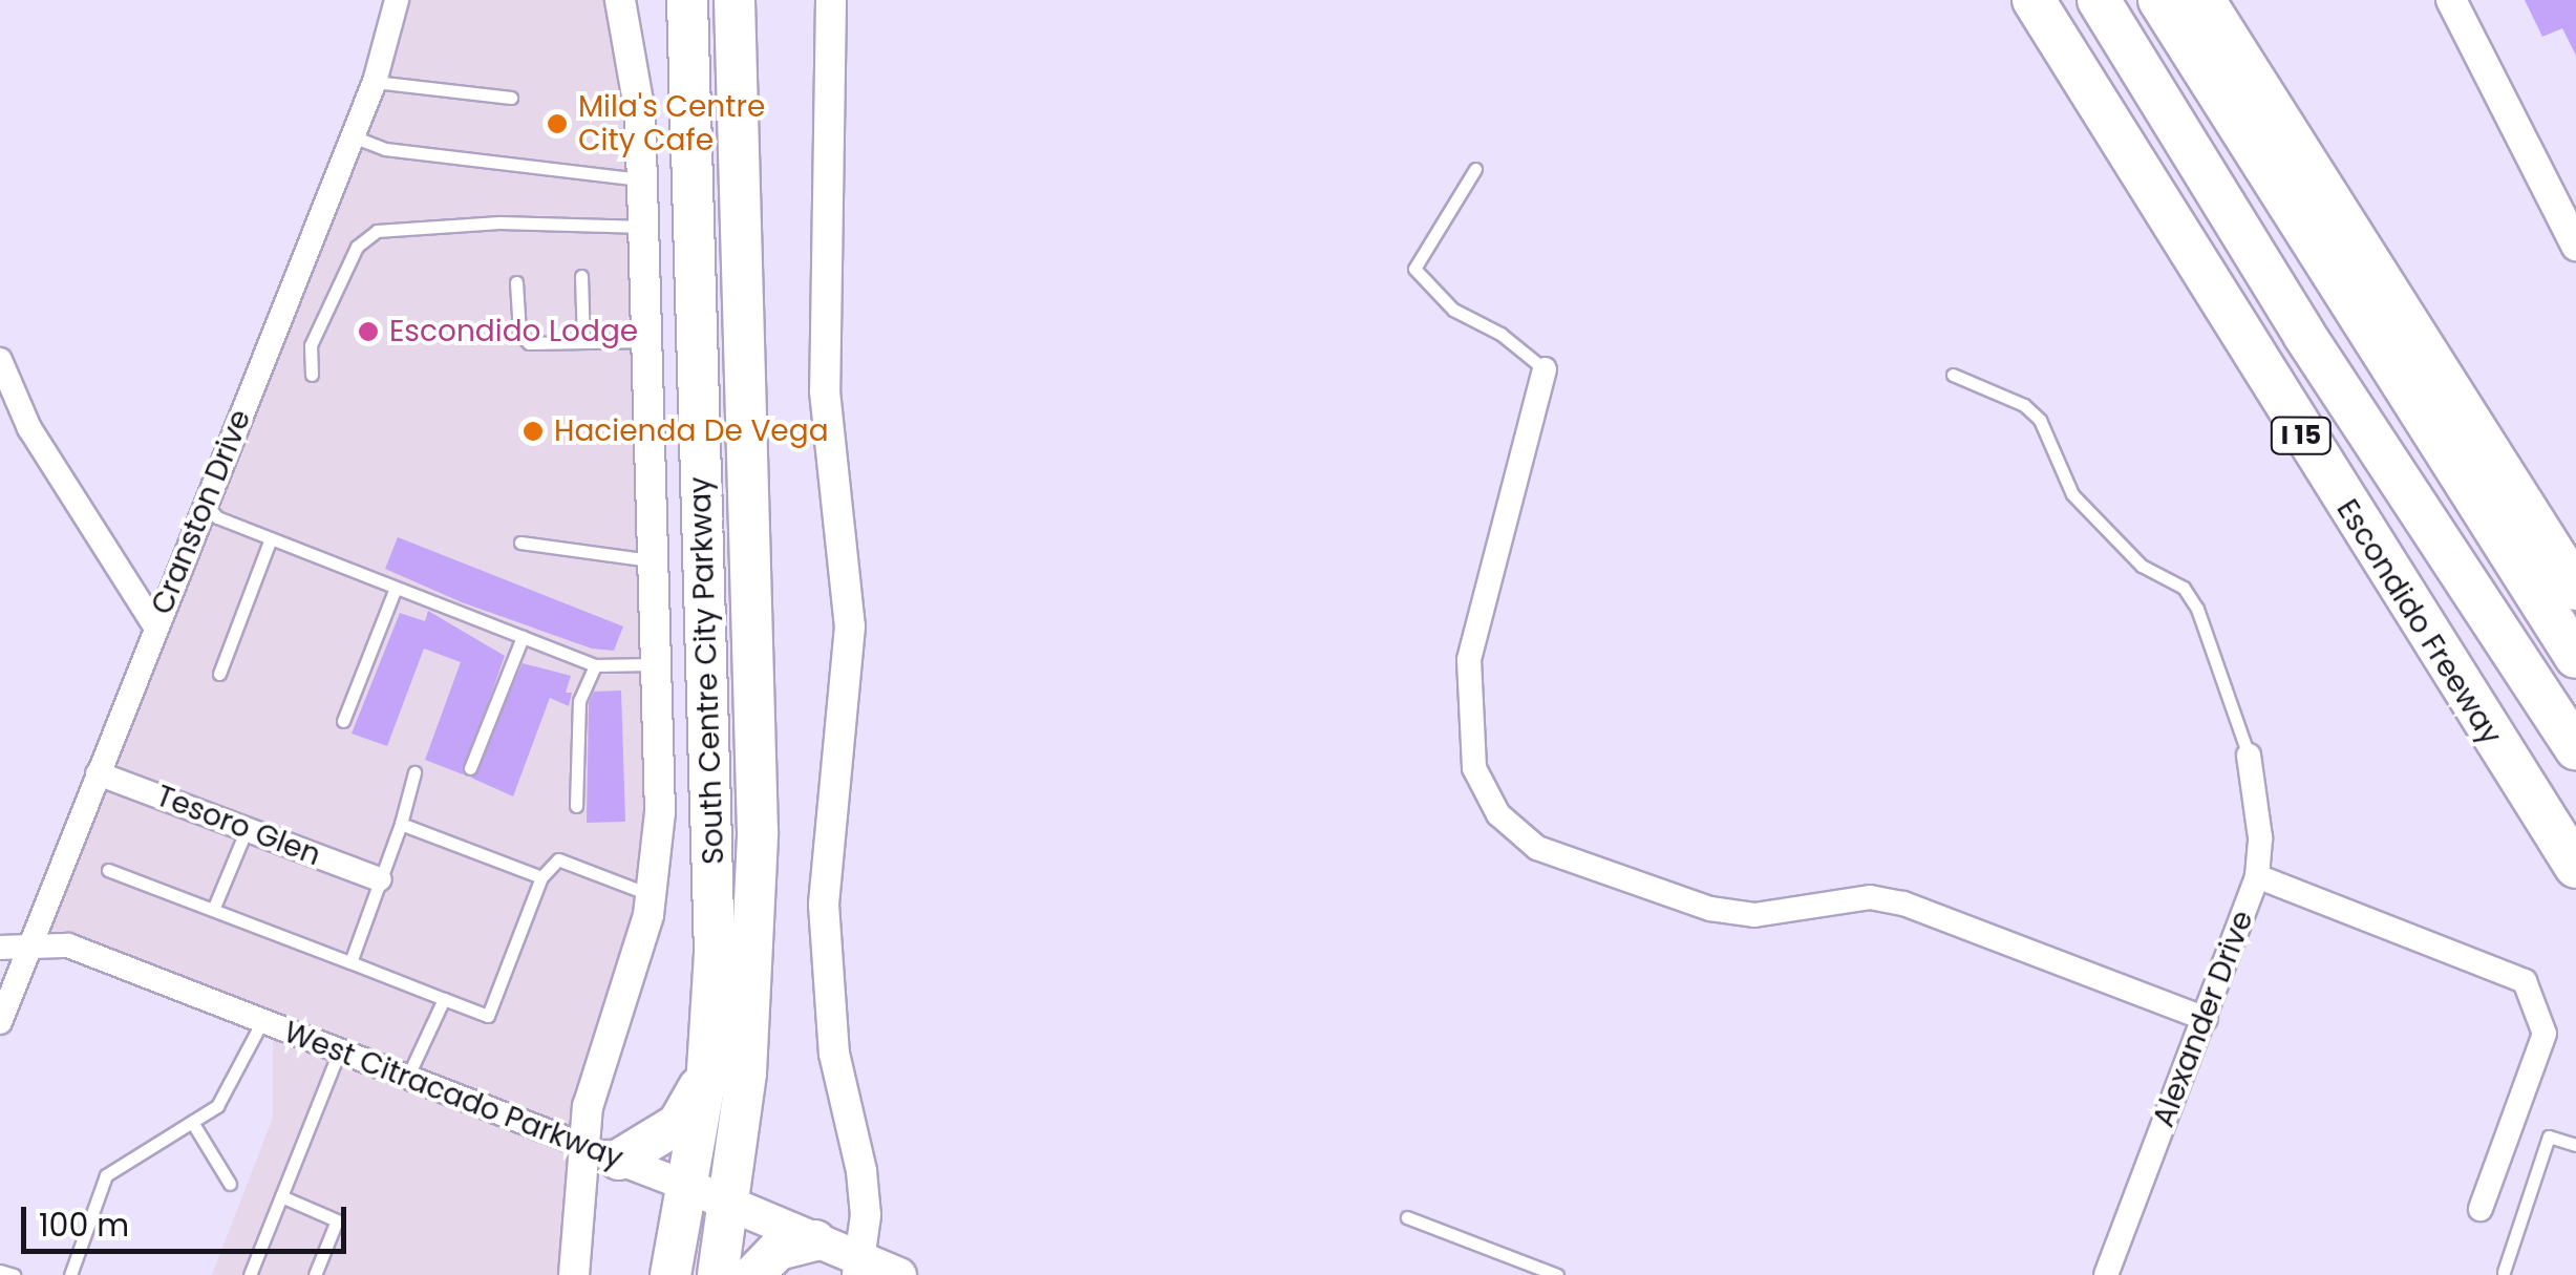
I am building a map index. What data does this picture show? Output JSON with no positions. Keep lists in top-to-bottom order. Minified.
{"streets":{"highway":["I 15","Escondido Freeway","South Centre City Parkway"],"main road":["West Citracado Parkway"],"street":["Cranston Drive","Tesoro Glen","Alexander Drive"]},"crossings":[["Cranston Drive","Tesoro Glen"],["Cranston Drive","West Citracado Parkway"],["South Centre City Parkway","West Citracado Parkway"]],"places":["Mila's Centre City Cafe","Escondido Lodge","Hacienda De Vega"],"scale_bar":"100 m"}
